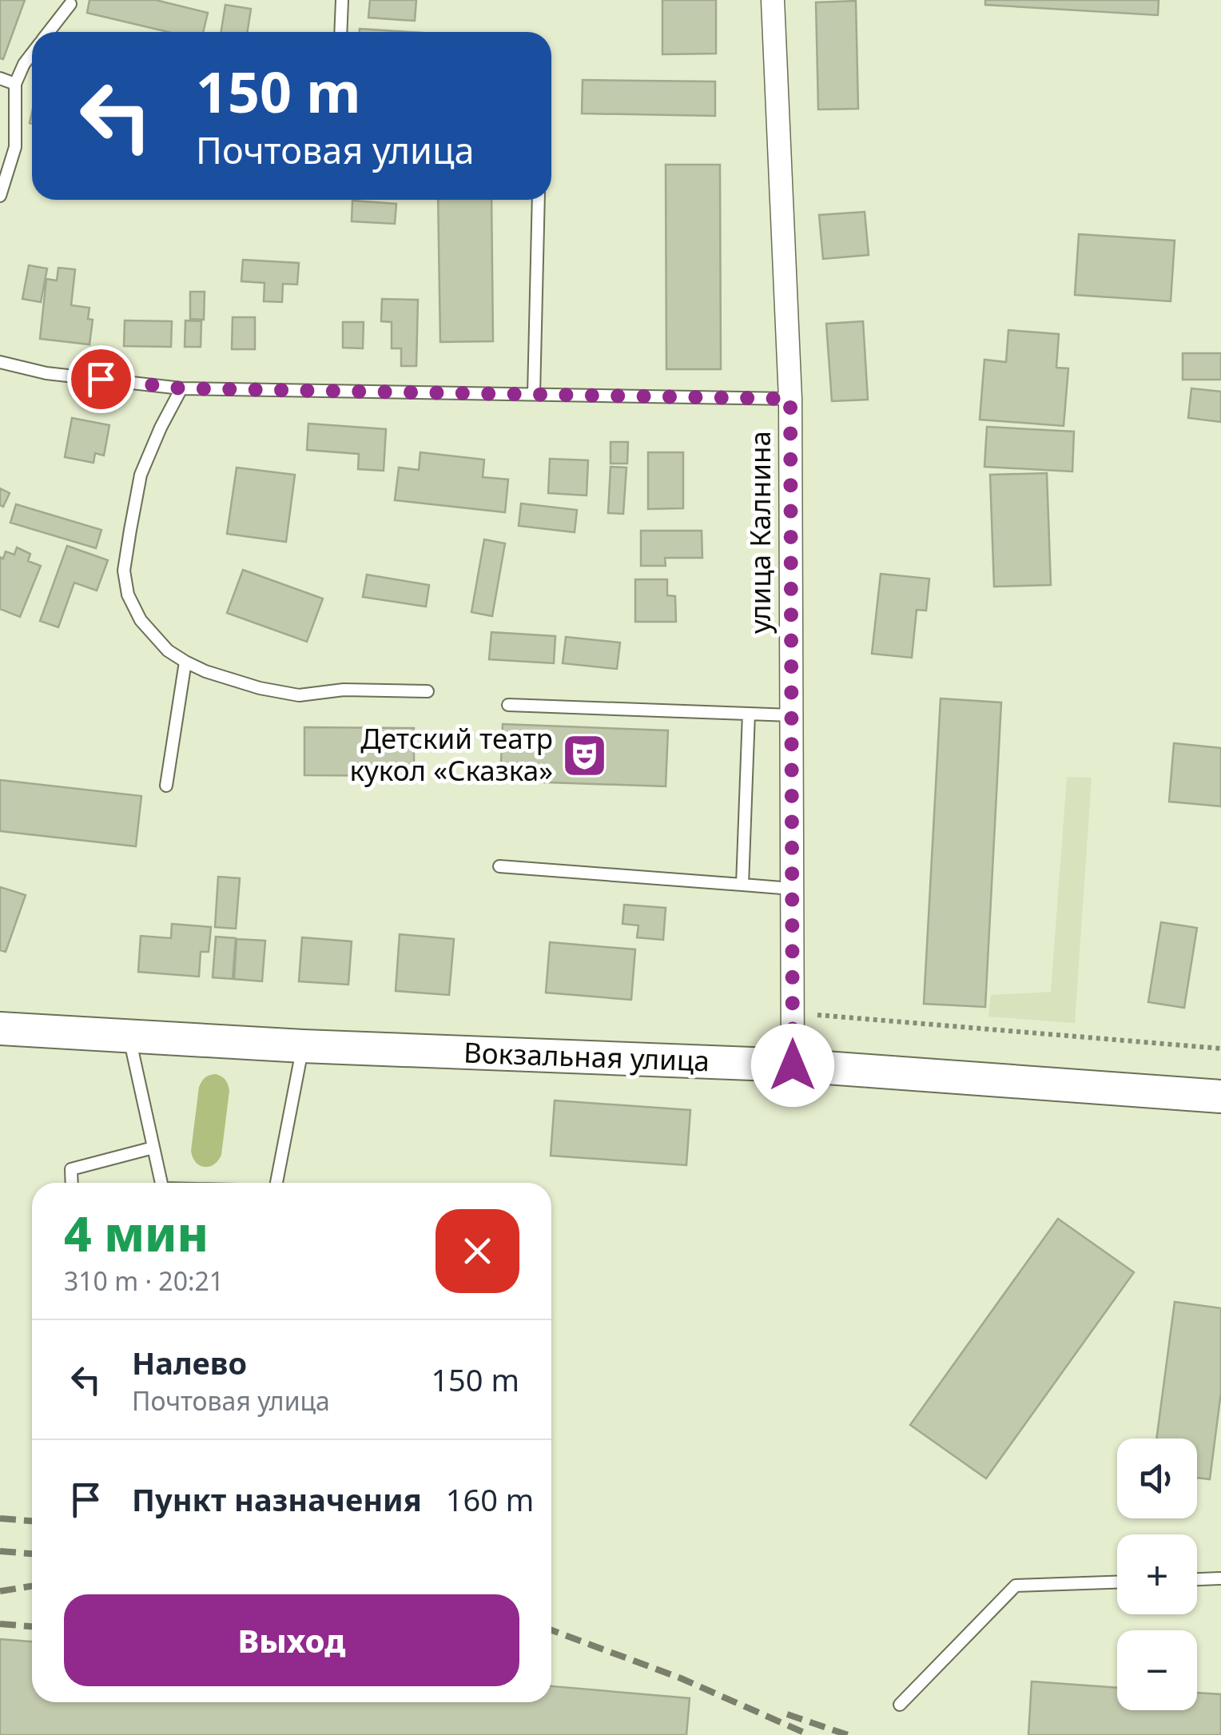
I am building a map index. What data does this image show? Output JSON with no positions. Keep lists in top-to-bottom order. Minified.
{"streets":{"main road":["Вокзальная улица"],"street":["улица Калнина"]},"crossings":[["улица Калнина","Вокзальная улица"]],"places":{"theatre":["Детский театр кукол «Сказка»"]},"page":{"turn":["150 m","Почтовая улица"],"heading":["4 мин","310 m · 20:21"],"list":[{"name":"Налево","note":"Почтовая улица","value":"150 m"},{"name":"Пункт назначения","value":"160 m"}],"map_buttons":["+","−"],"buttons":"Выход"}}
